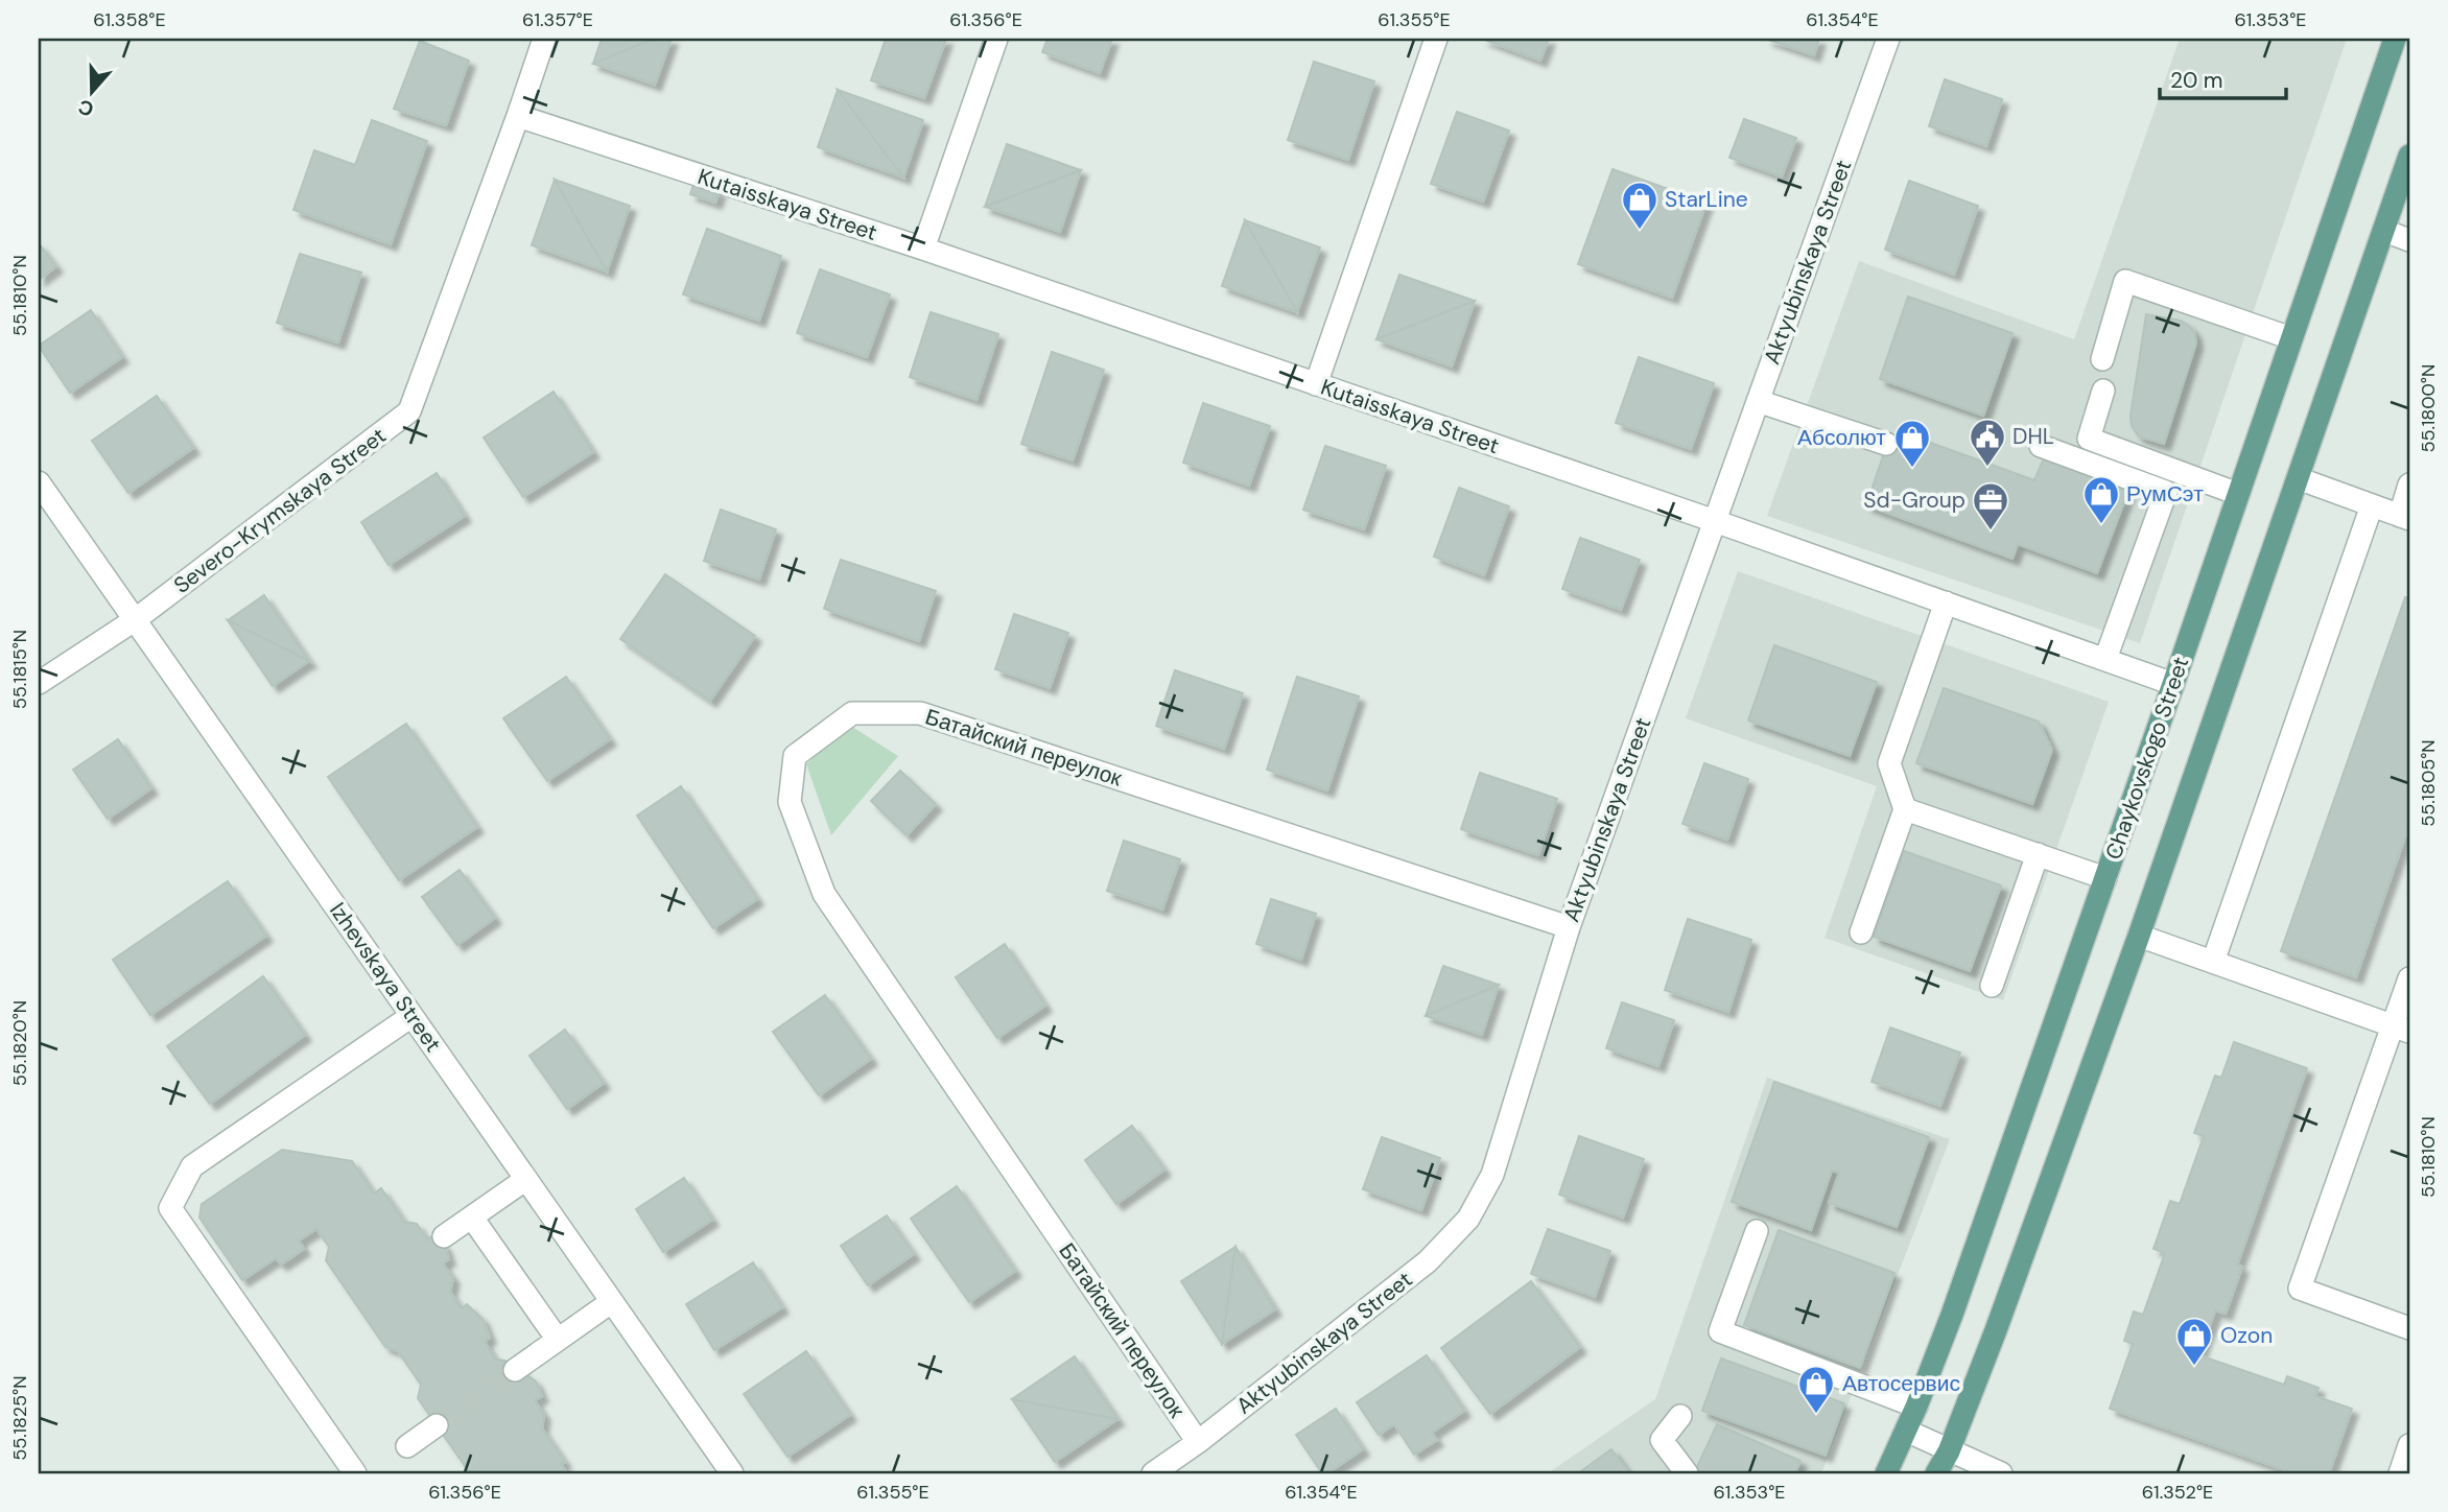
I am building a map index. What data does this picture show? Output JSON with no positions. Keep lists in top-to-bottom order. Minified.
{"streets":{"main road":["Chaykovskogo Street"],"street":["Kutaisskaya Street","Aktyubinskaya Street","Severo-Krymskaya Street","Батайский переулок","Izhevskaya Street"]},"crossings":[["Kutaisskaya Street","Aktyubinskaya Street"],["Kutaisskaya Street","Severo-Krymskaya Street"],["Kutaisskaya Street","Chaykovskogo Street"],["Aktyubinskaya Street","Батайский переулок"],["Severo-Krymskaya Street","Izhevskaya Street"]],"places":{"shop":["StarLine","Абсолют","РумСэт","Ozon","Автосервис"],"public building":["DHL"],"office":["Sd-Group"]},"scale_bar":"20 m","north":"bottom","coordinates":["61.358°E","61.357°E","61.356°E","61.355°E","61.354°E","61.353°E","55.1810°N","55.1800°N","55.1815°N","55.1805°N","55.1820°N","55.1825°N","61.352°E"]}
